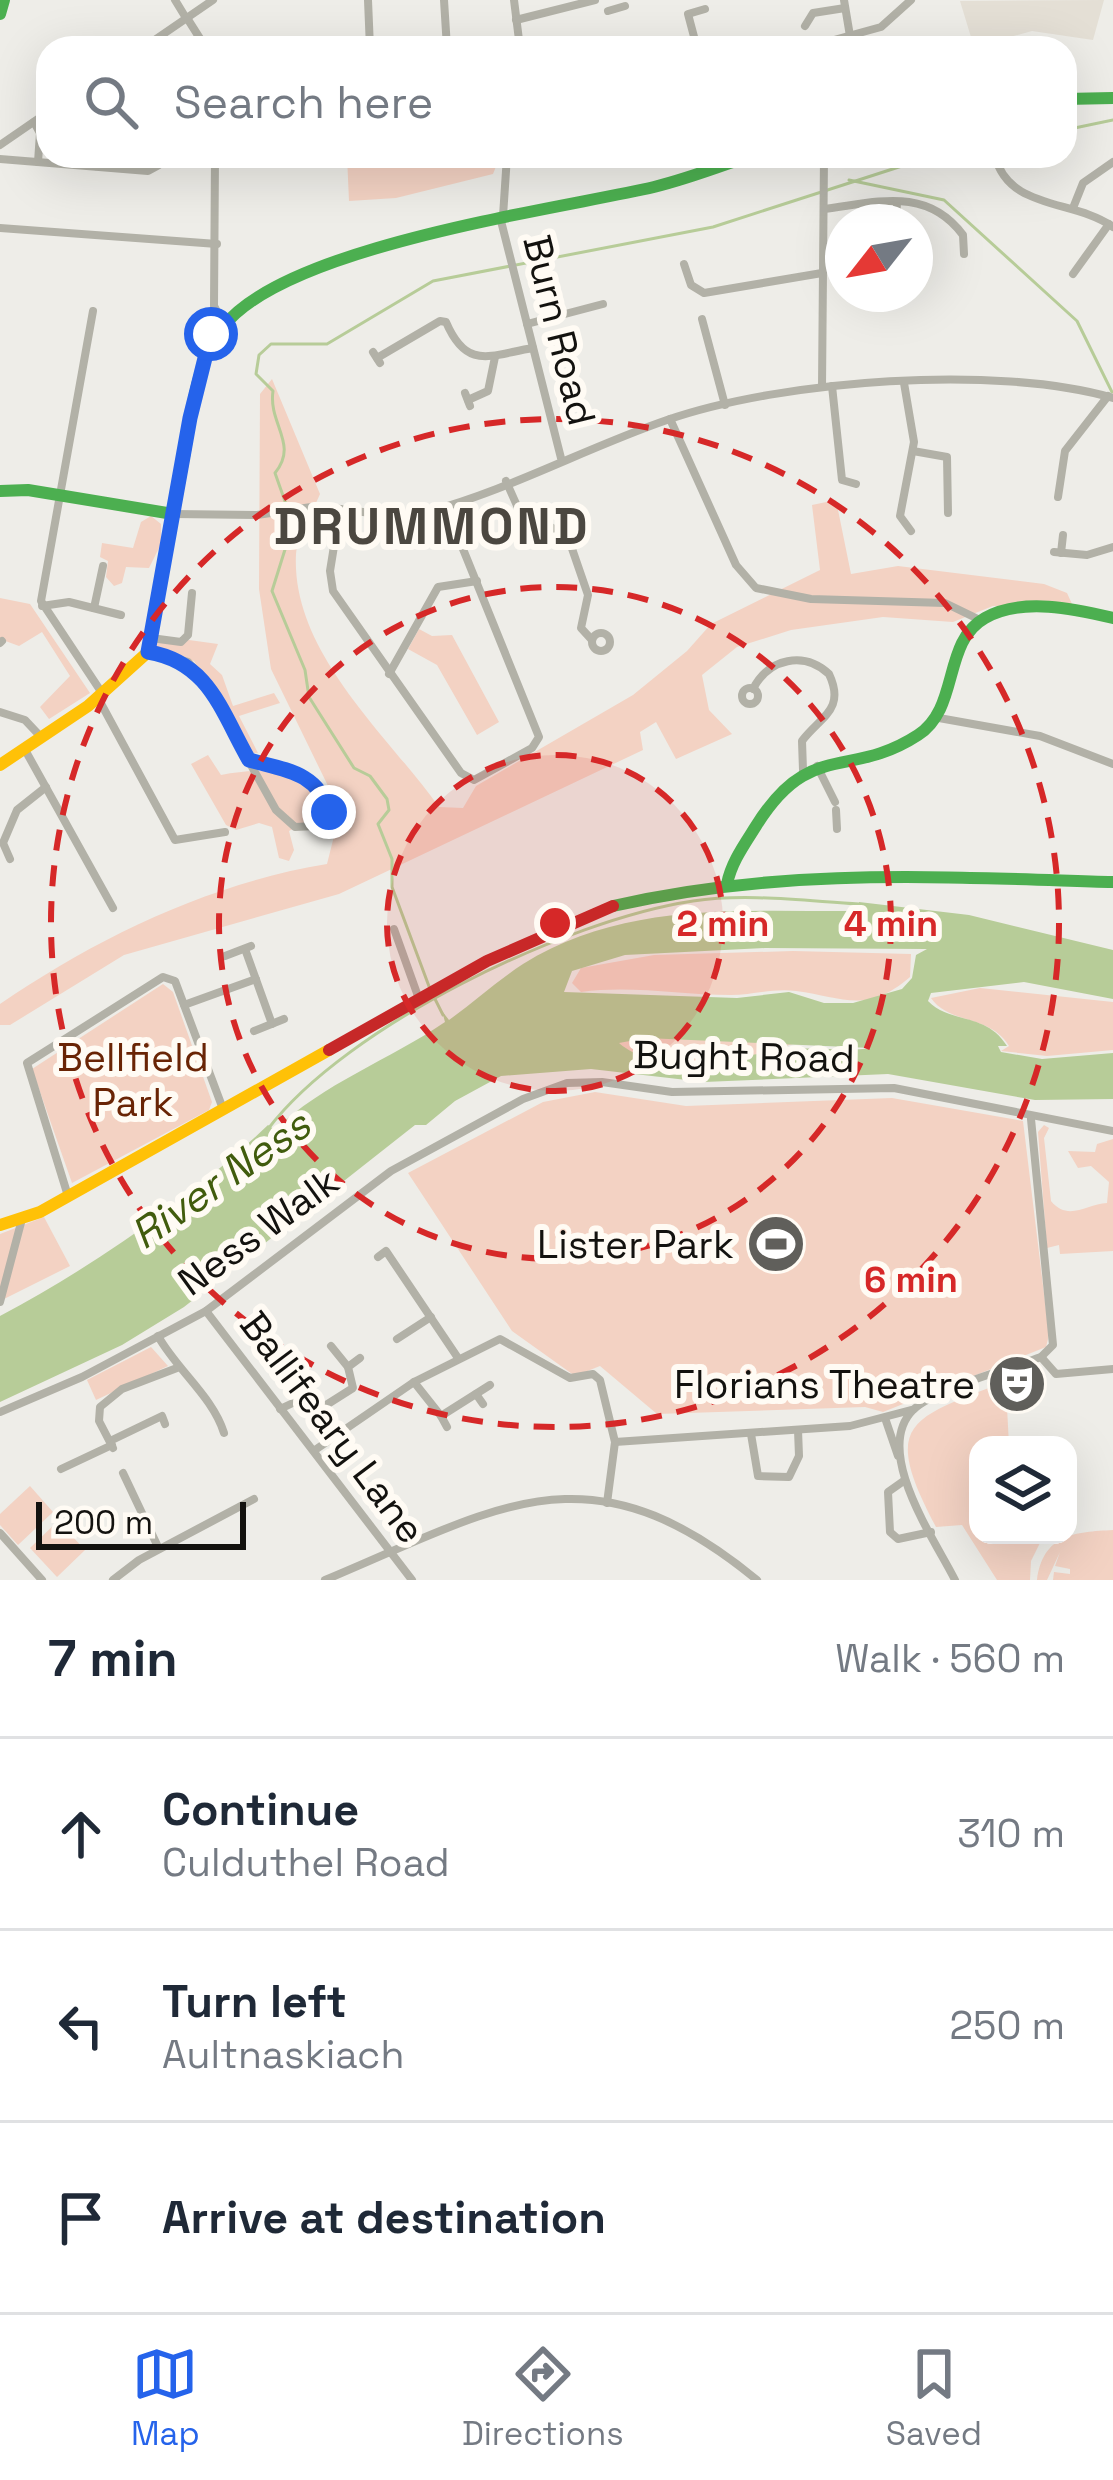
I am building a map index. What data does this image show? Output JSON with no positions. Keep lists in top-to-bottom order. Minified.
{"streets":{"street":["Burn Road","Bught Road","Ness Walk","Ballifeary Lane"]},"crossings":[["Bught Road","Ness Walk"],["Ness Walk","Ballifeary Lane"]],"districts":["DRUMMOND"],"water":["River Ness"],"parks":["Bellfield Park"],"places":{"sports":["Lister Park"],"theatre":["Florians Theatre"]},"scale_bar":"200 m","north":"bottom left","page":{"search":"Search here","scale":"200 m","heading":["7 min","Walk · 560 m"],"list":[["Continue","Culduthel Road","310 m"],["Turn left","Aultnaskiach","250 m"],"Arrive at destination"],"nav":["Map","Directions","Saved"]},"rings":["2 min","4 min","6 min"]}
